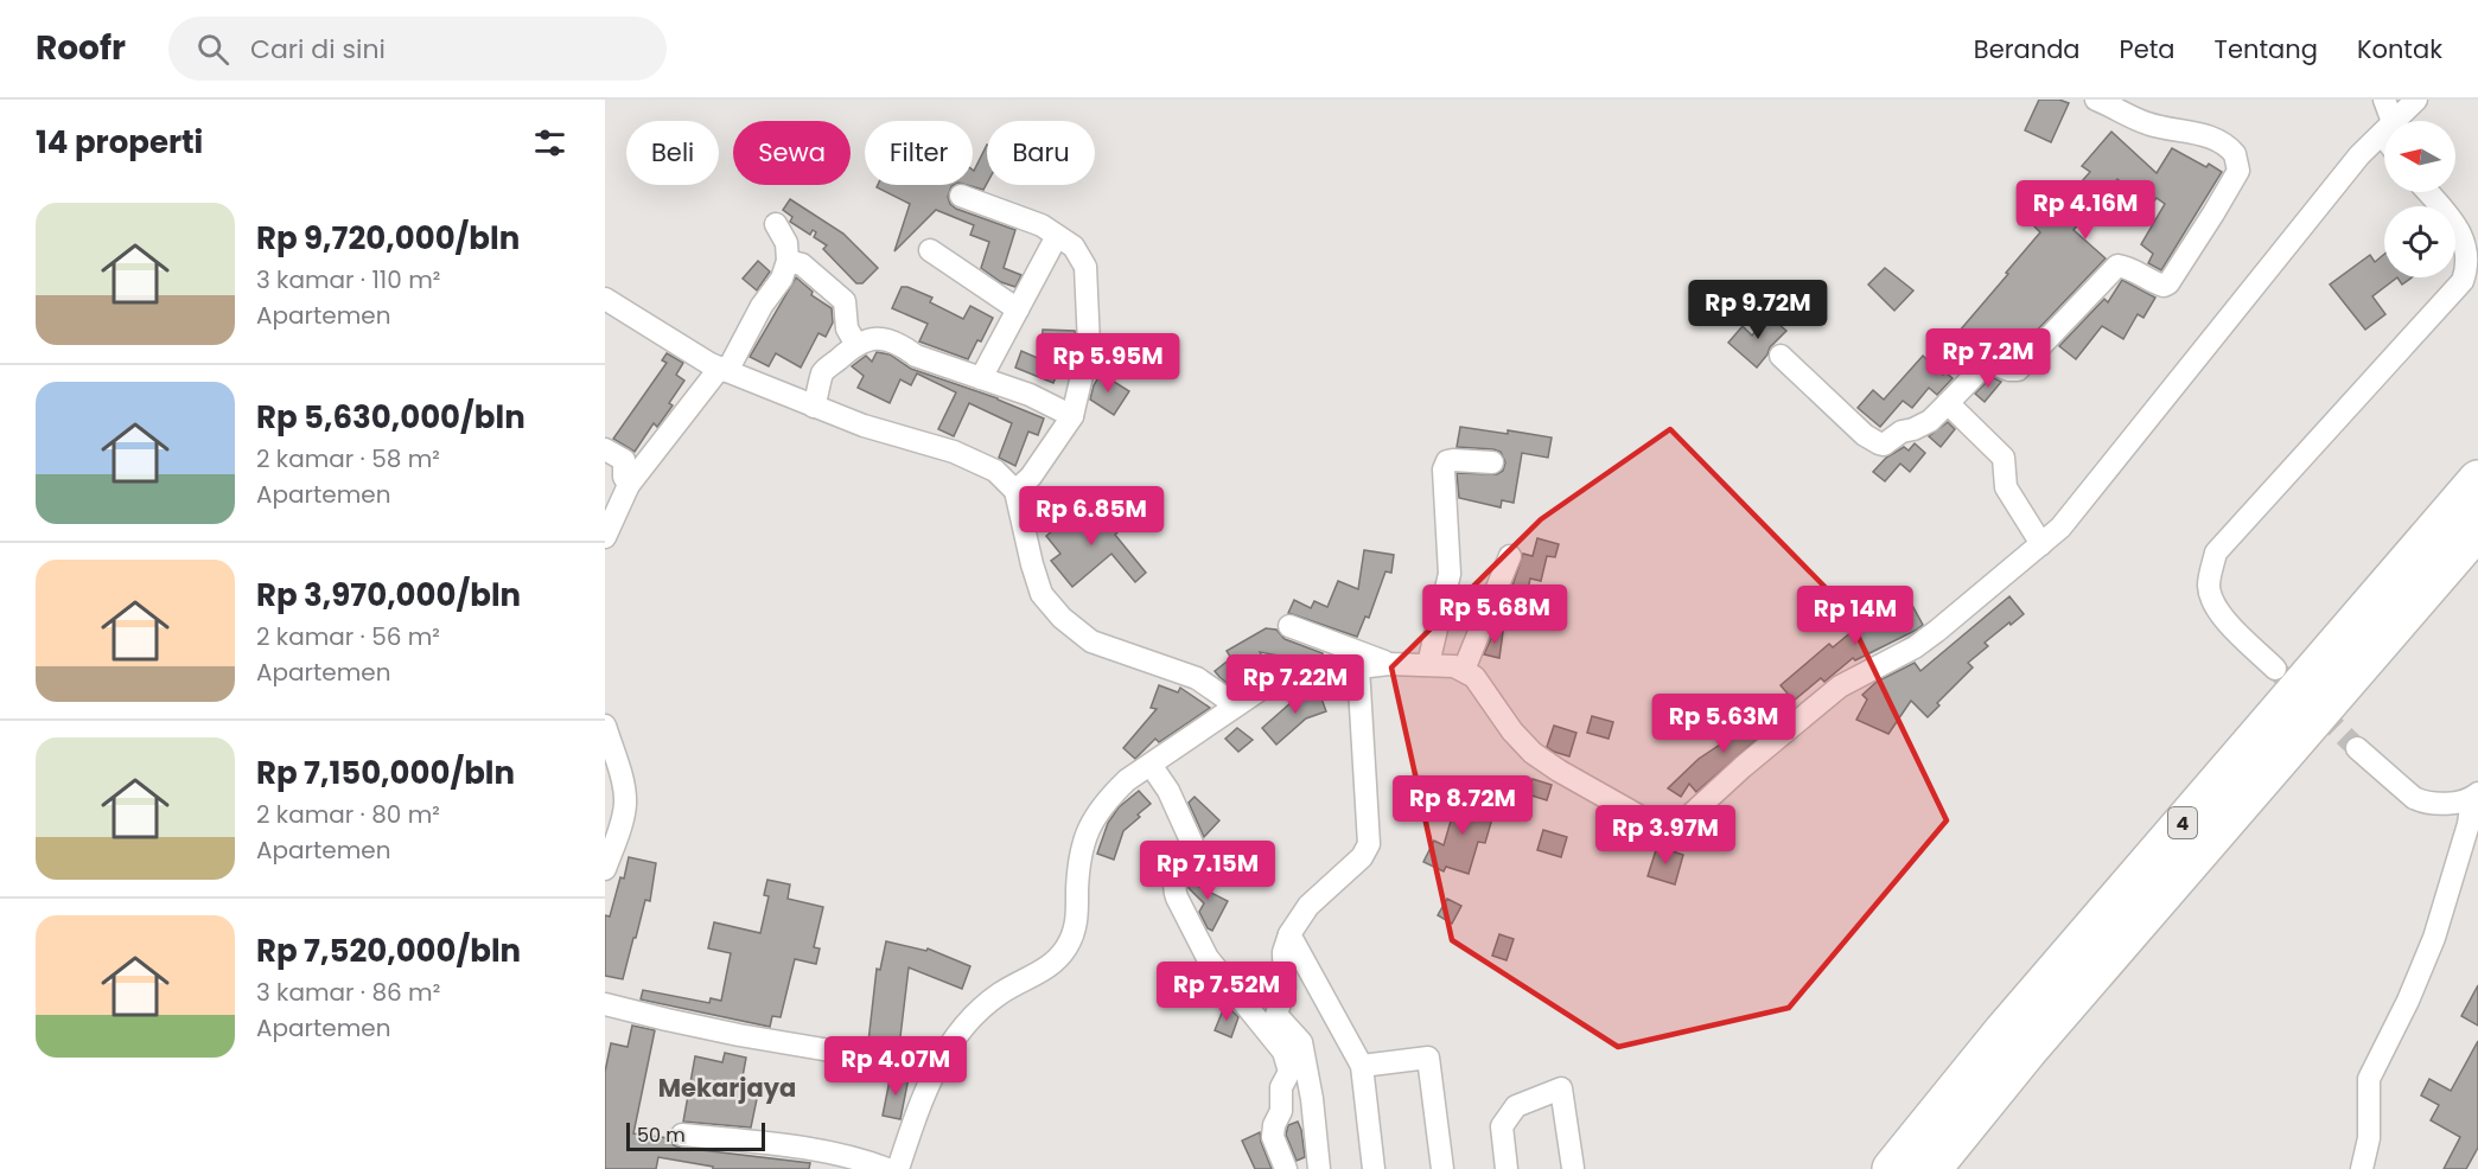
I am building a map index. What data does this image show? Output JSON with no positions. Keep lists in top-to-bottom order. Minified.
{"streets":{"highway":["4"]},"districts":["Mekarjaya"],"scale_bar":"50 m","north":"left","page":{"header":"Roofr","search":"Cari di sini","nav":["Beranda","Peta","Tentang","Kontak"],"heading":"14 properti","chip":["Beli","Sewa","Filter","Baru"],"price":["Rp 4.16M","Rp 9.72M","Rp 7.2M","Rp 5.95M","Rp 6.85M","Rp 5.68M","Rp 14M","Rp 7.22M","Rp 5.63M","Rp 8.72M","Rp 3.97M","Rp 7.15M","Rp 7.52M","Rp 4.07M"],"list":[{"name":"Rp 9,720,000/bln","note":"3 kamar · 110 m² · Apartemen"},{"name":"Rp 5,630,000/bln","note":"2 kamar · 58 m² · Apartemen"},{"name":"Rp 3,970,000/bln","note":"2 kamar · 56 m² · Apartemen"},{"name":"Rp 7,150,000/bln","note":"2 kamar · 80 m² · Apartemen"},{"name":"Rp 7,520,000/bln","note":"3 kamar · 86 m² · Apartemen"}],"scale":"50 m"}}
